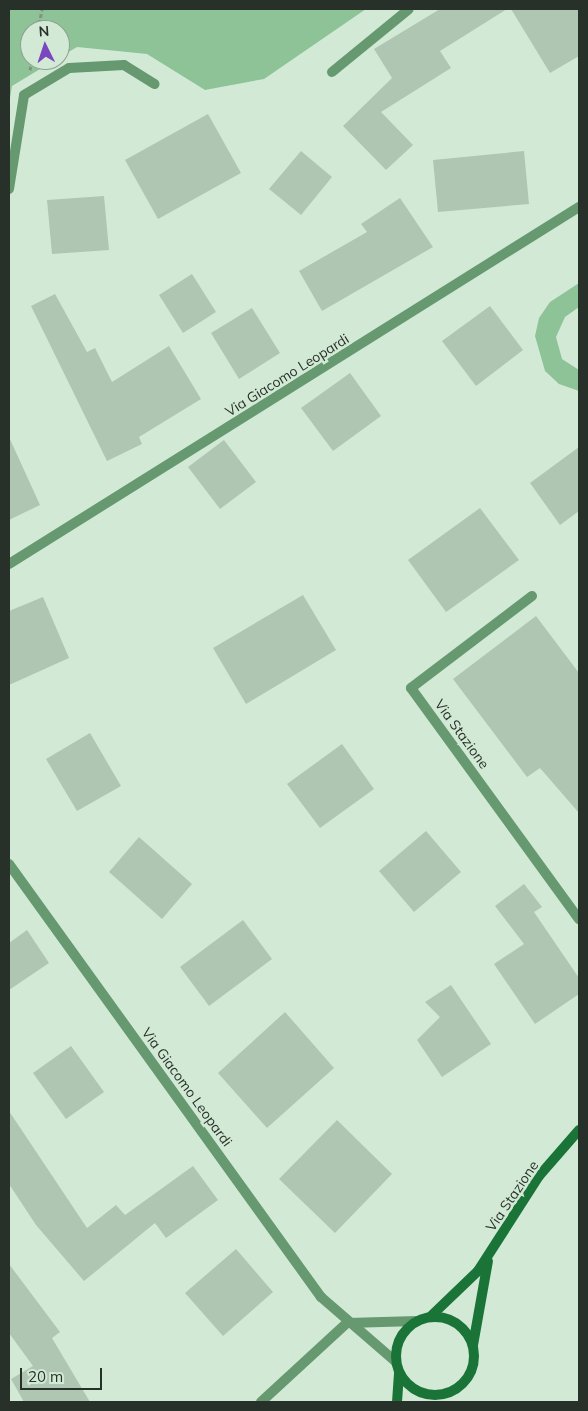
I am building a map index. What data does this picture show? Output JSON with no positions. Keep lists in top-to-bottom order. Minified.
{"streets":{"main road":["Via Stazione"],"street":["Via Giacomo Leopardi"]},"crossings":[["Via Giacomo Leopardi","Via Stazione"]],"scale_bar":"20 m","north":"top"}
